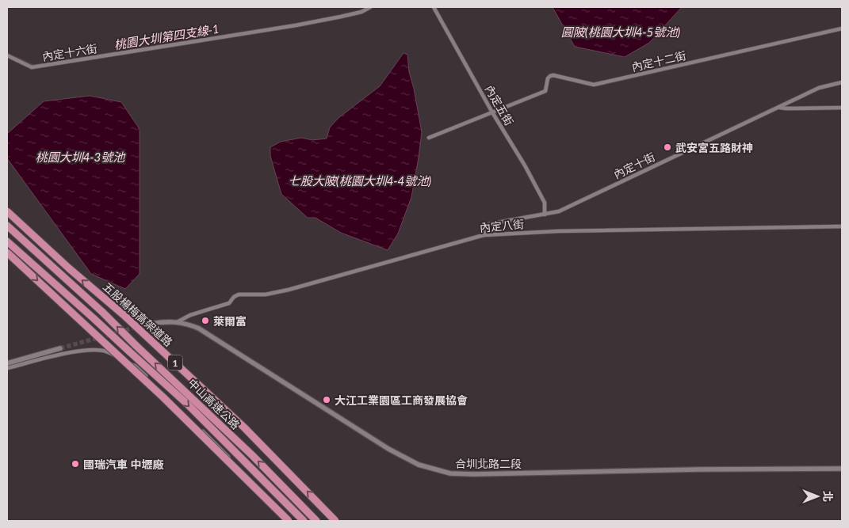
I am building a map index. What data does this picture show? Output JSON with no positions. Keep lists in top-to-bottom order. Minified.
{"streets":{"highway":["五股楊梅高架道路","1","中山高速公路"],"street":["內定十六街","內定十二街","內定五街","內定十街","內定八街","合圳北路二段"]},"crossings":[["內定十二街","內定五街"],["內定五街","內定十街"],["內定十街","內定八街"],["內定八街","合圳北路二段"]],"water":["圓陂(桃園大圳4-5號池)","桃園大圳第四支線-1","桃園大圳4-3號池","七股大陂(桃園大圳4-4號池)"],"places":["武安宮五路財神","萊爾富","大江工業園區工商發展協會","國瑞汽車 中壢廠"],"north":"right"}
